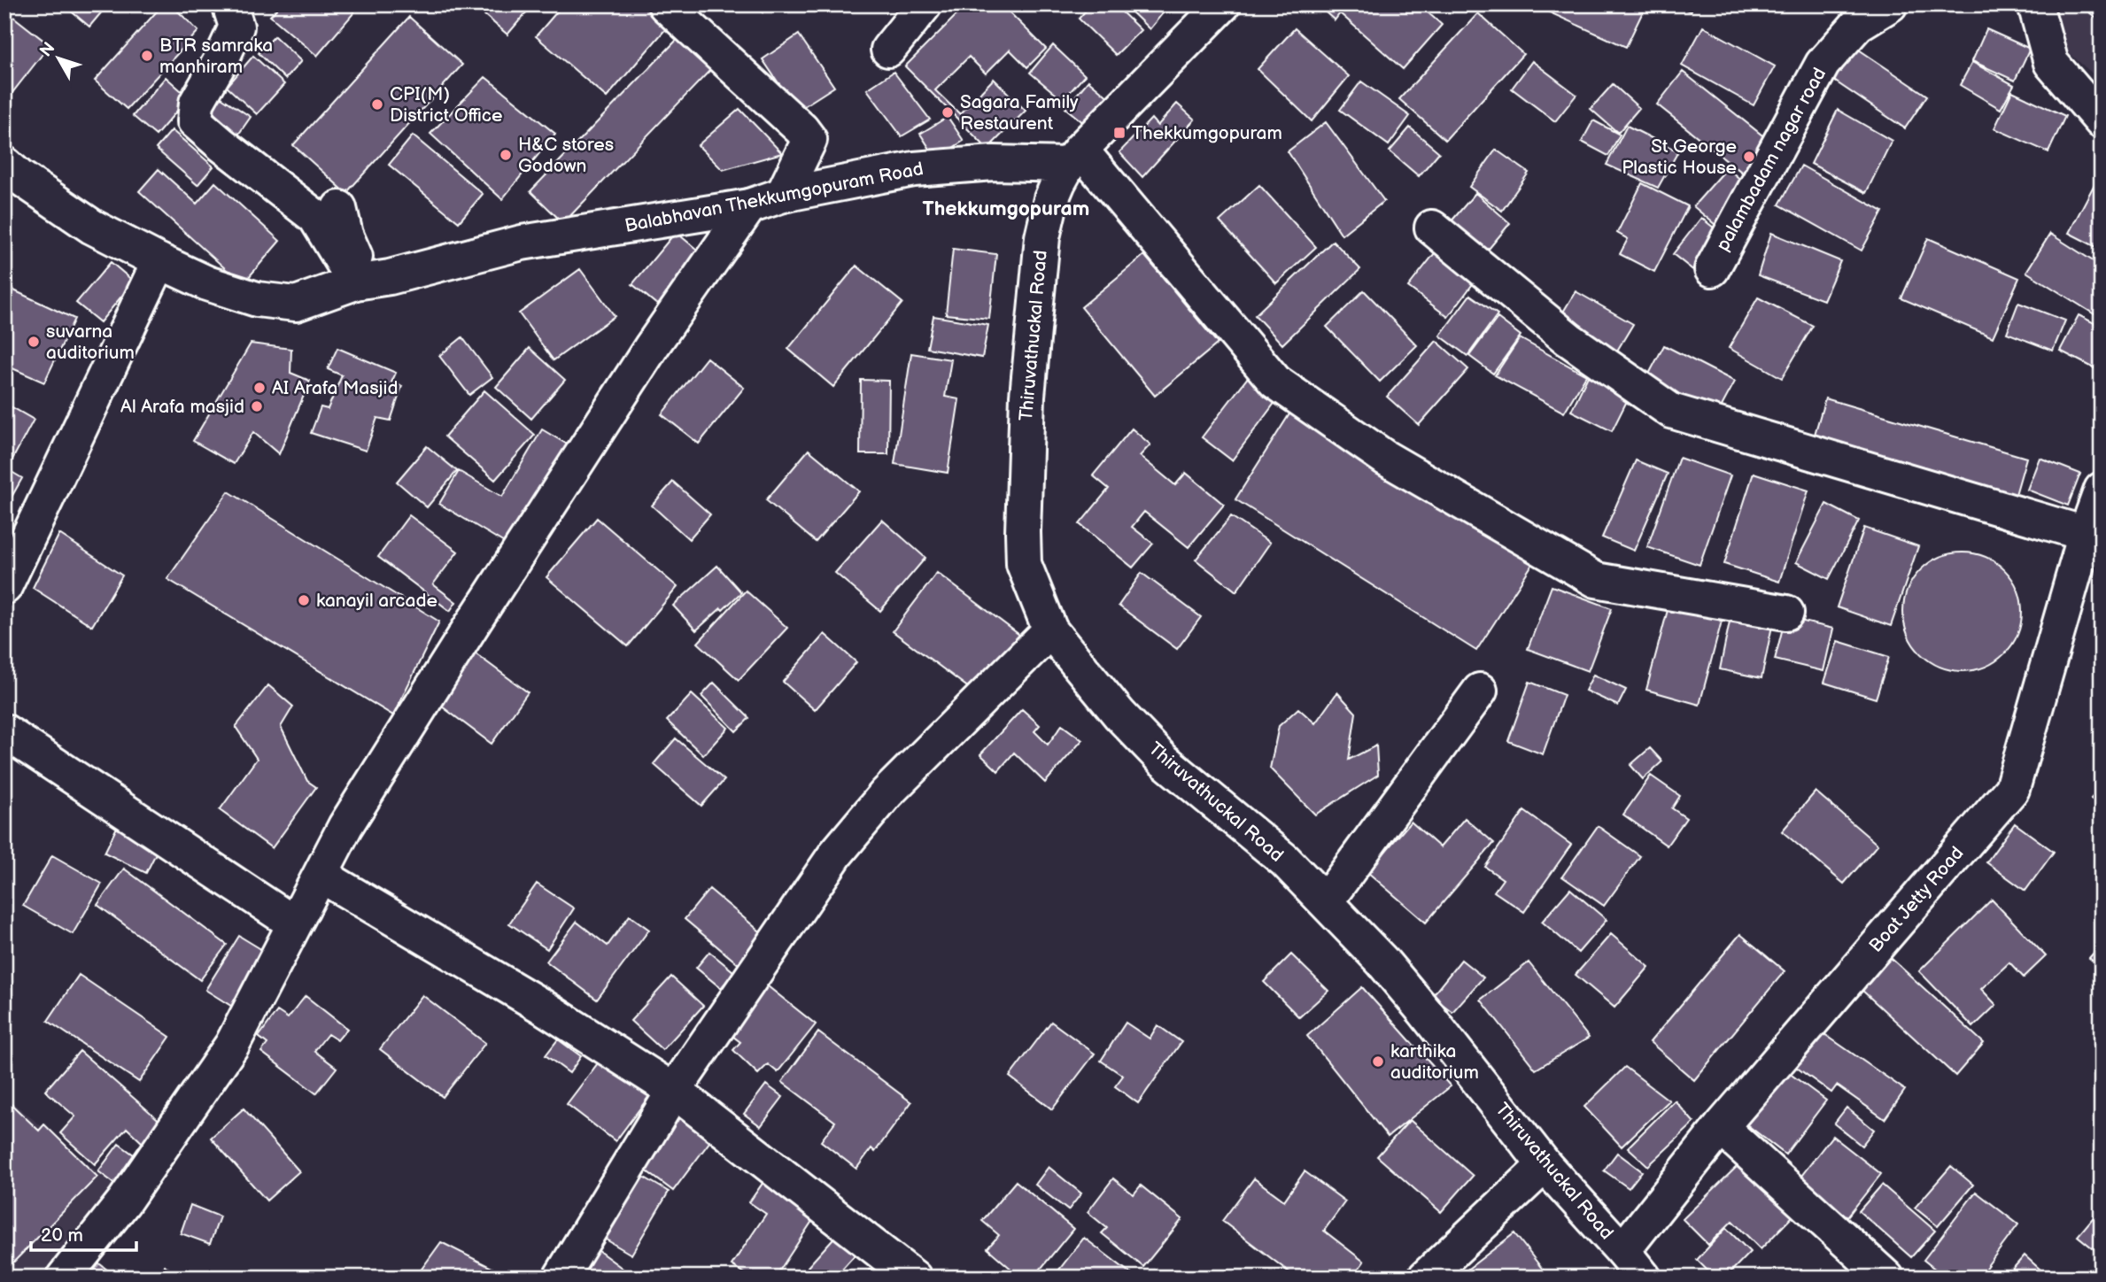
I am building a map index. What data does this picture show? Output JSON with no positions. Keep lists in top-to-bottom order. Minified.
{"streets":{"street":["palambadam nagar road","Balabhavan Thekkumgopuram Road","Thiruvathuckal Road","Boat Jetty Road"]},"crossings":[["Balabhavan Thekkumgopuram Road","Thiruvathuckal Road"],["Thiruvathuckal Road","Boat Jetty Road"]],"districts":["Thekkumgopuram"],"places":{"other":["BTR samraka manhiram","CPI(M) District Office","Sagara Family Restaurent","H&C stores Godown","St George Plastic House","suvarna auditorium","AI Arafa Masjid","Al Arafa masjid","kanayil arcade","karthika auditorium"],"transit":["Thekkumgopuram"]},"scale_bar":"20 m","north":"top left"}
